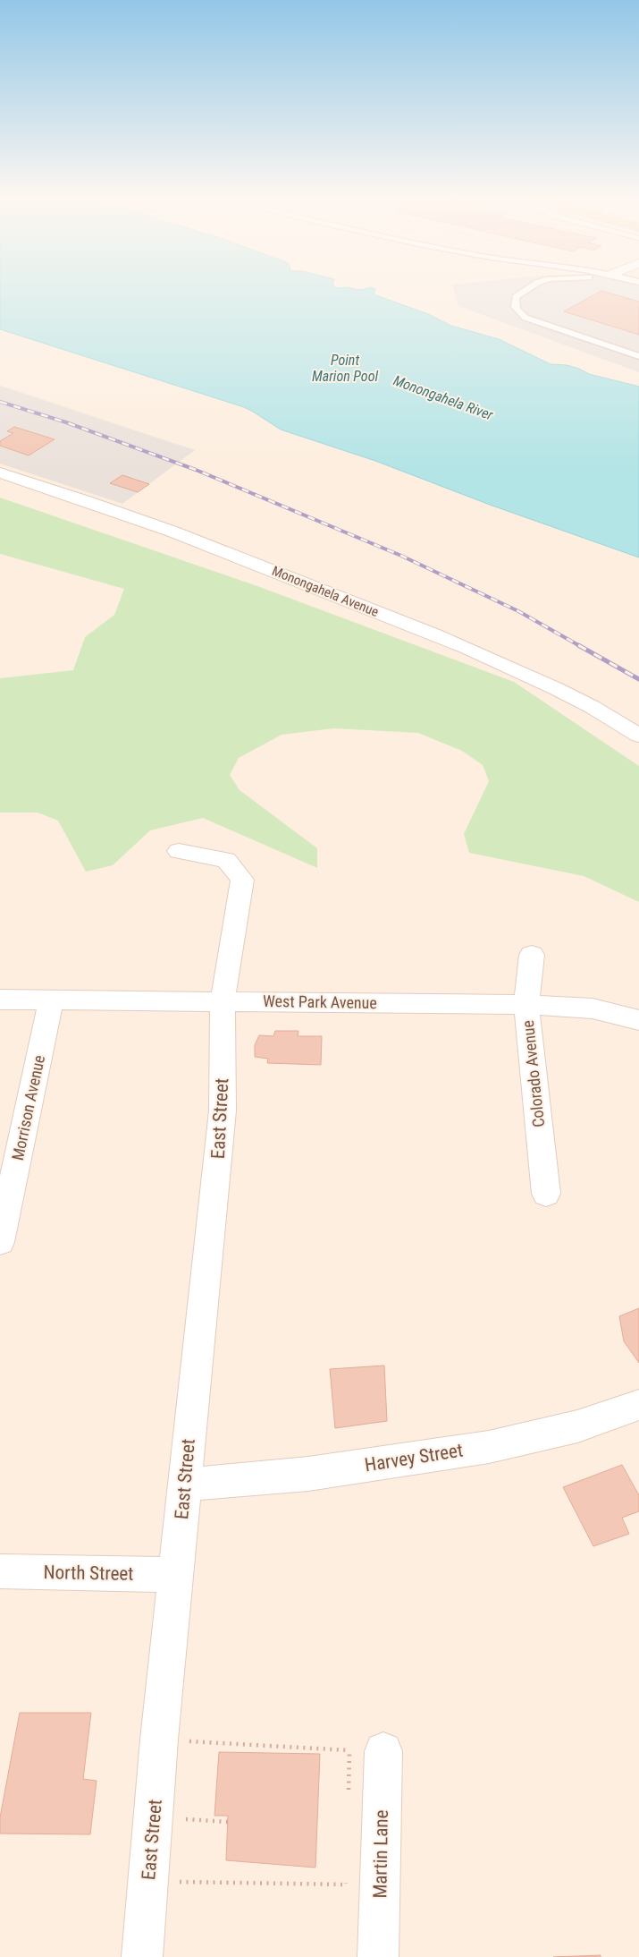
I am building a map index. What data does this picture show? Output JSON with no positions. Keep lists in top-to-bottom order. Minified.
{"streets":{"street":["Monongahela Avenue","West Park Avenue","Colorado Avenue","Morrison Avenue","East Street","Harvey Street","North Street","Martin Lane"]},"crossings":[["West Park Avenue","Colorado Avenue"],["West Park Avenue","Morrison Avenue"],["West Park Avenue","East Street"],["East Street","Harvey Street"],["East Street","North Street"]],"water":["Point Marion Pool","Monongahela River"]}
